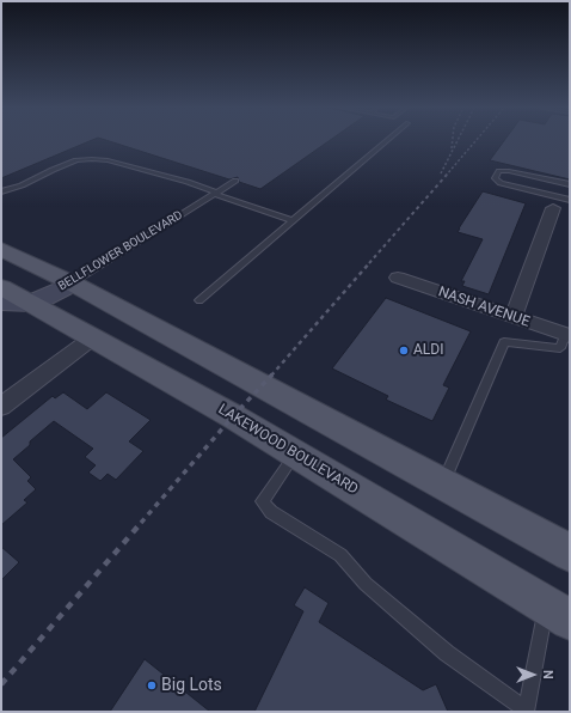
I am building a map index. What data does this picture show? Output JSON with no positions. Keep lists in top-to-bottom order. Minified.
{"streets":{"main road":["BELLFLOWER BOULEVARD","LAKEWOOD BOULEVARD"],"street":["NASH AVENUE"]},"crossings":[["BELLFLOWER BOULEVARD","LAKEWOOD BOULEVARD"]],"places":["ALDI","Big Lots"],"north":"right"}
